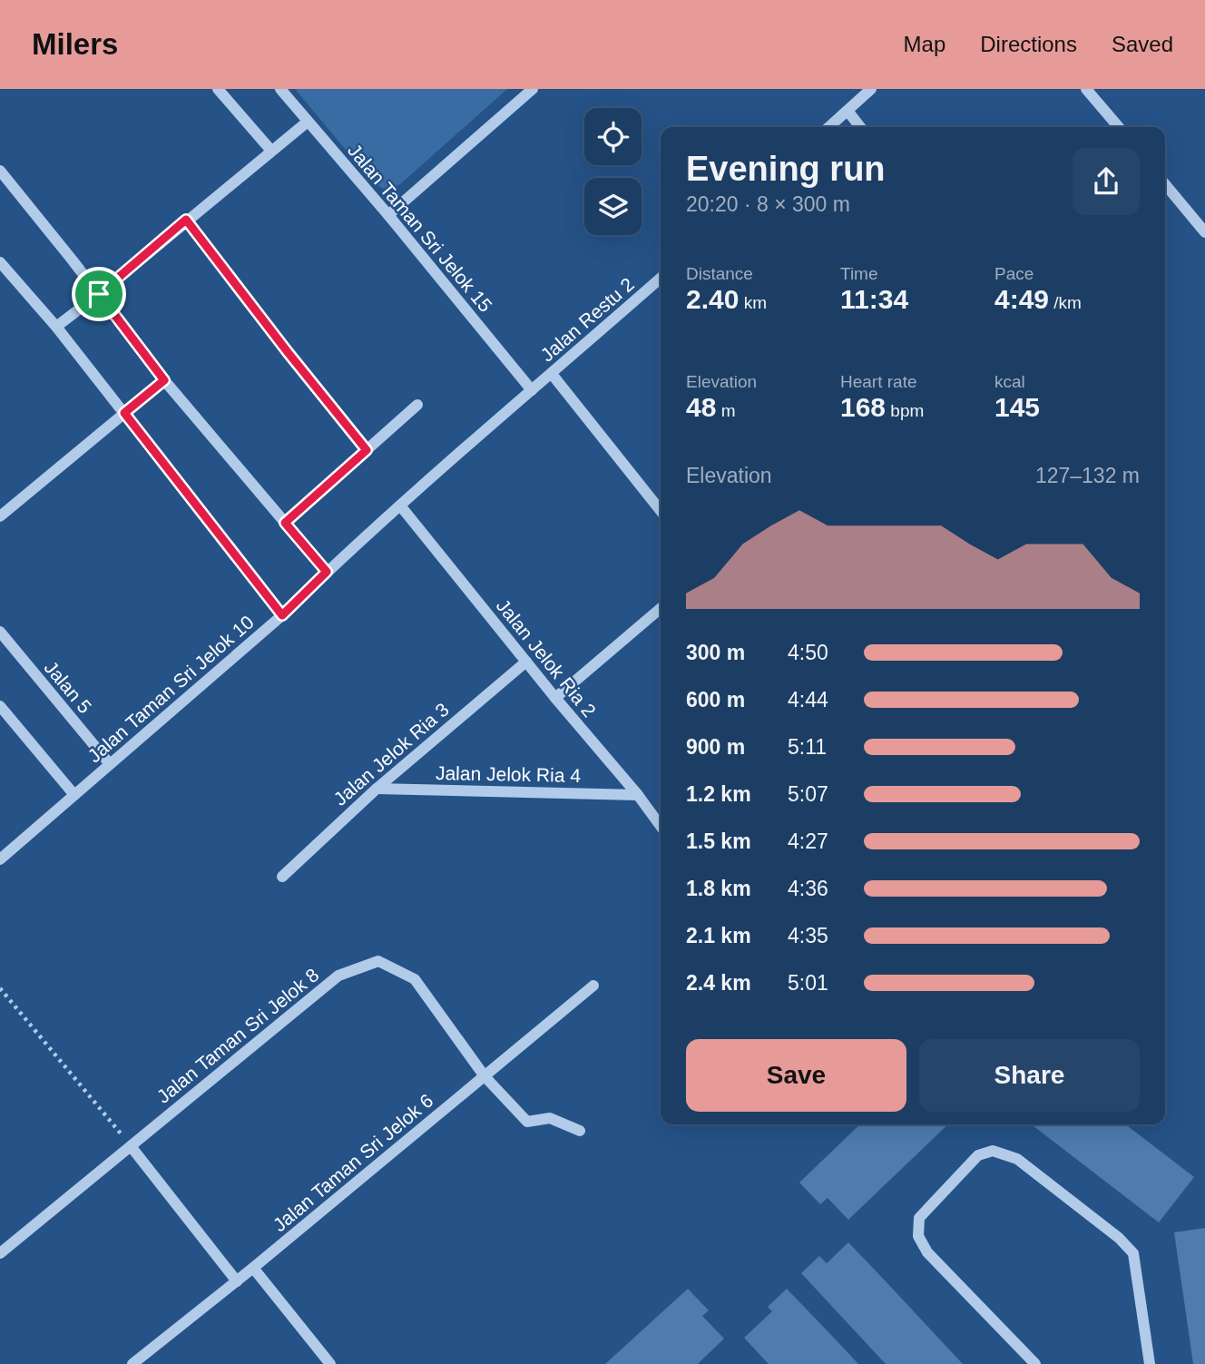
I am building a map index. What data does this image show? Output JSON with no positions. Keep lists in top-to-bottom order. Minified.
{"streets":{"street":["Jalan Taman Sri Jelok 15","Jalan Restu 2","Jalan Jelok Ria 2","Jalan 5","Jalan Taman Sri Jelok 10","Jalan Jelok Ria 3","Jalan Jelok Ria 4","Jalan Taman Sri Jelok 8","Jalan Taman Sri Jelok 6"]},"crossings":[["Jalan Taman Sri Jelok 15","Jalan Restu 2"],["Jalan Taman Sri Jelok 15","Jalan Taman Sri Jelok 10"],["Jalan Restu 2","Jalan Taman Sri Jelok 10"],["Jalan Jelok Ria 2","Jalan Taman Sri Jelok 10"],["Jalan Jelok Ria 2","Jalan Jelok Ria 3"],["Jalan Jelok Ria 2","Jalan Jelok Ria 4"],["Jalan 5","Jalan Taman Sri Jelok 10"],["Jalan Jelok Ria 3","Jalan Jelok Ria 4"],["Jalan Taman Sri Jelok 8","Jalan Taman Sri Jelok 6"]],"page":{"header":"Milers","nav":["Map","Directions","Saved"],"heading":["Evening run","20:20 · 8 × 300 m"],"stats":[["Distance","2.40 km"],["Time","11:34"],["Pace","4:49 /km"],["Elevation","48 m"],["Heart rate","168 bpm"],["kcal","145"]],"chart":["Elevation","127–132 m"],"list":[{"name":"300 m","note":"4:50"},{"name":"600 m","note":"4:44"},{"name":"900 m","note":"5:11"},{"name":"1.2 km","note":"5:07"},{"name":"1.5 km","note":"4:27"},{"name":"1.8 km","note":"4:36"},{"name":"2.1 km","note":"4:35"},{"name":"2.4 km","note":"5:01"}],"buttons":["Save","Share"]}}
